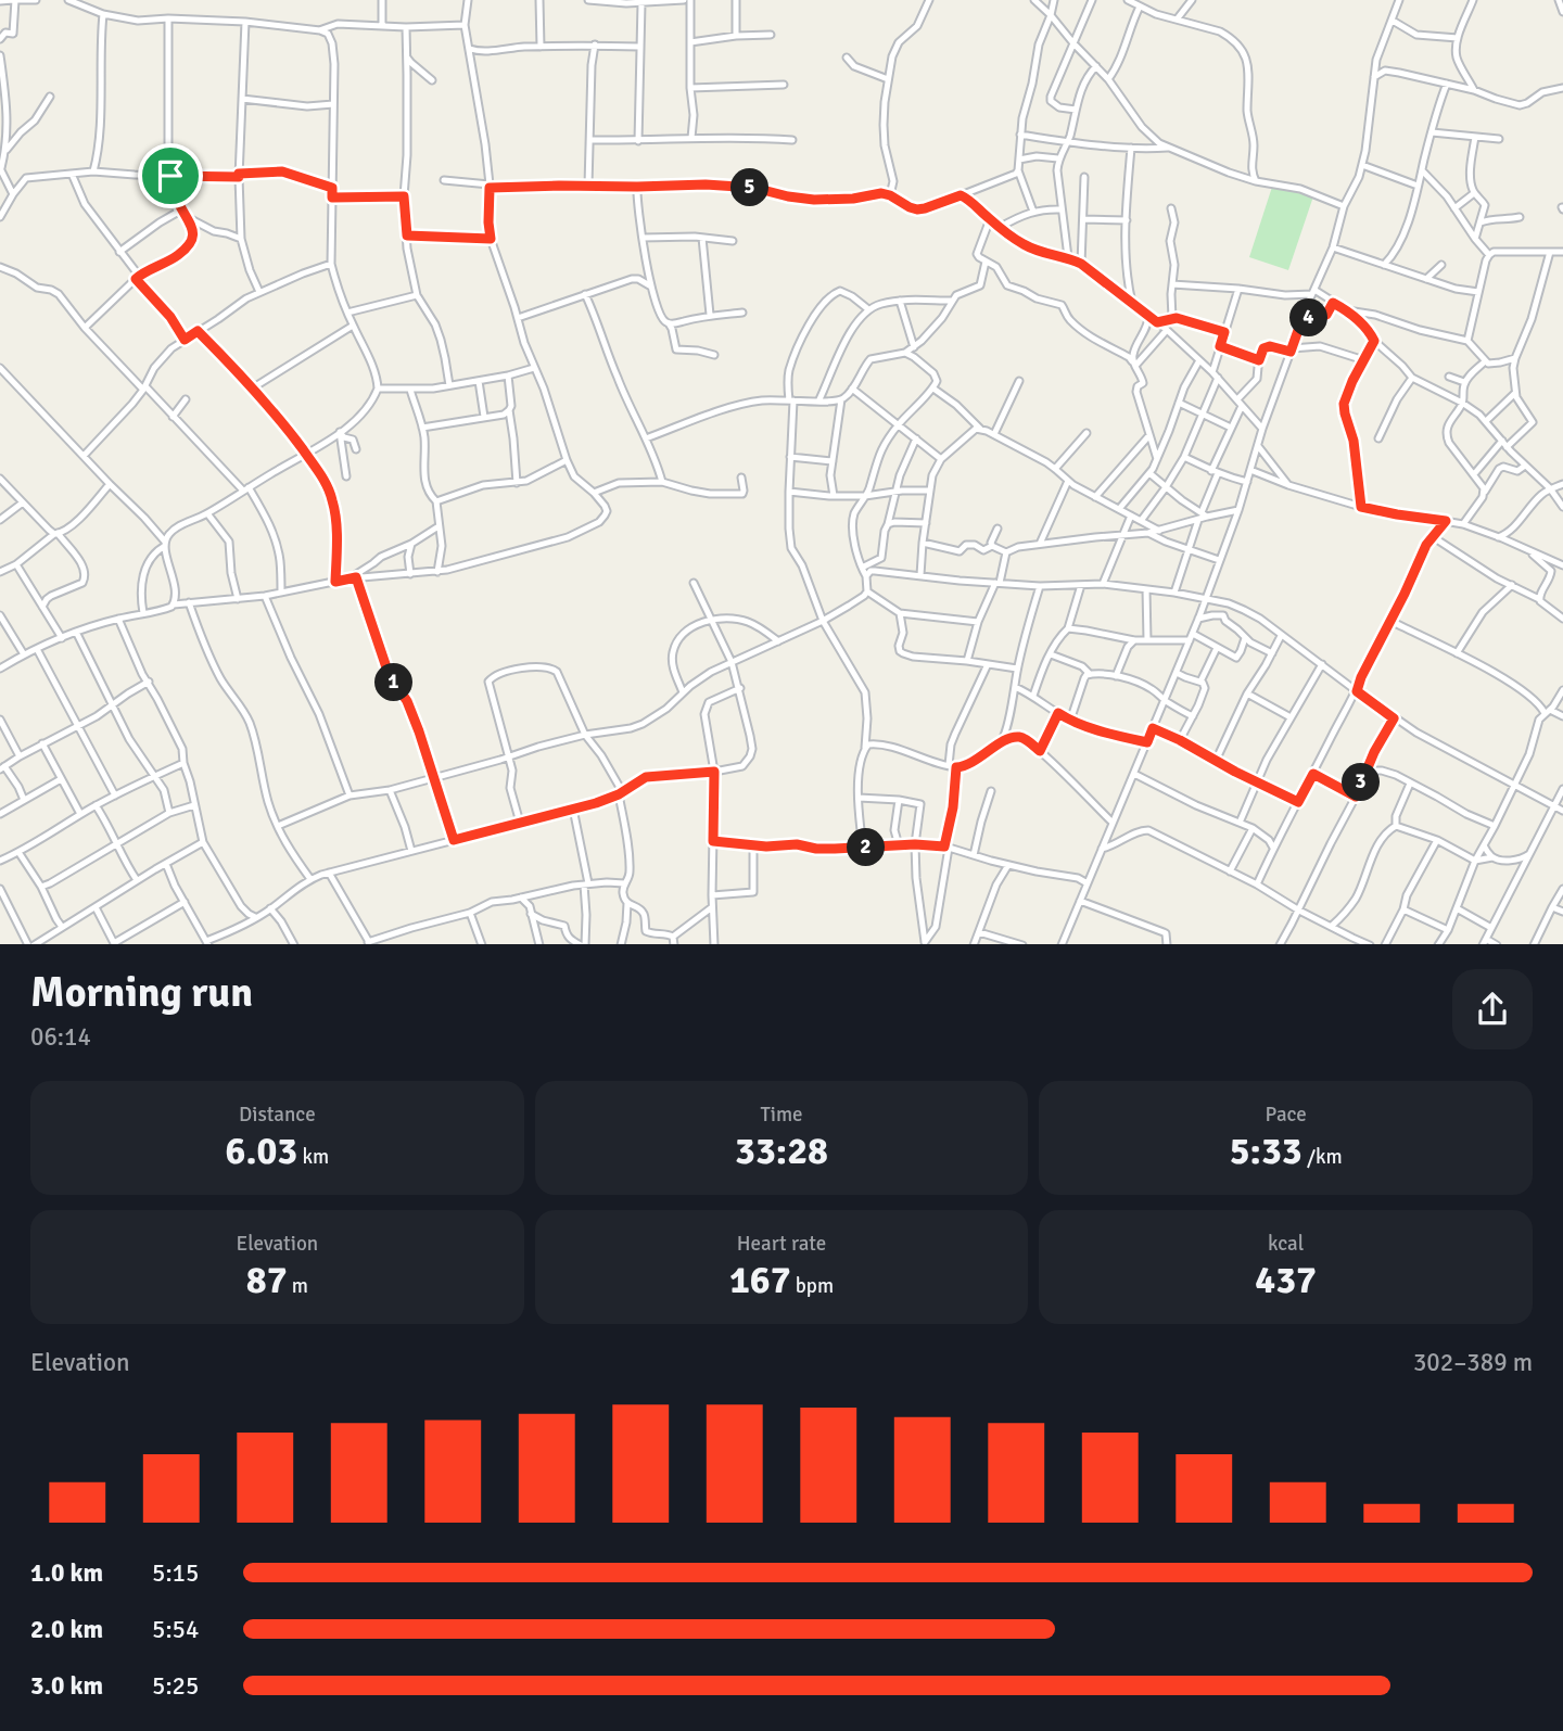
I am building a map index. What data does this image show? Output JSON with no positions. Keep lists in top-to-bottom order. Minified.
{"page":{"pins":["5","4","1","3","2"],"heading":["Morning run","06:14"],"stats":[["Distance","6.03 km"],["Time","33:28"],["Pace","5:33 /km"],["Elevation","87 m"],["Heart rate","167 bpm"],["kcal","437"]],"chart":["Elevation","302–389 m"],"list":[{"name":"1.0 km","note":"5:15"},{"name":"2.0 km","note":"5:54"},{"name":"3.0 km","note":"5:25"}]}}
